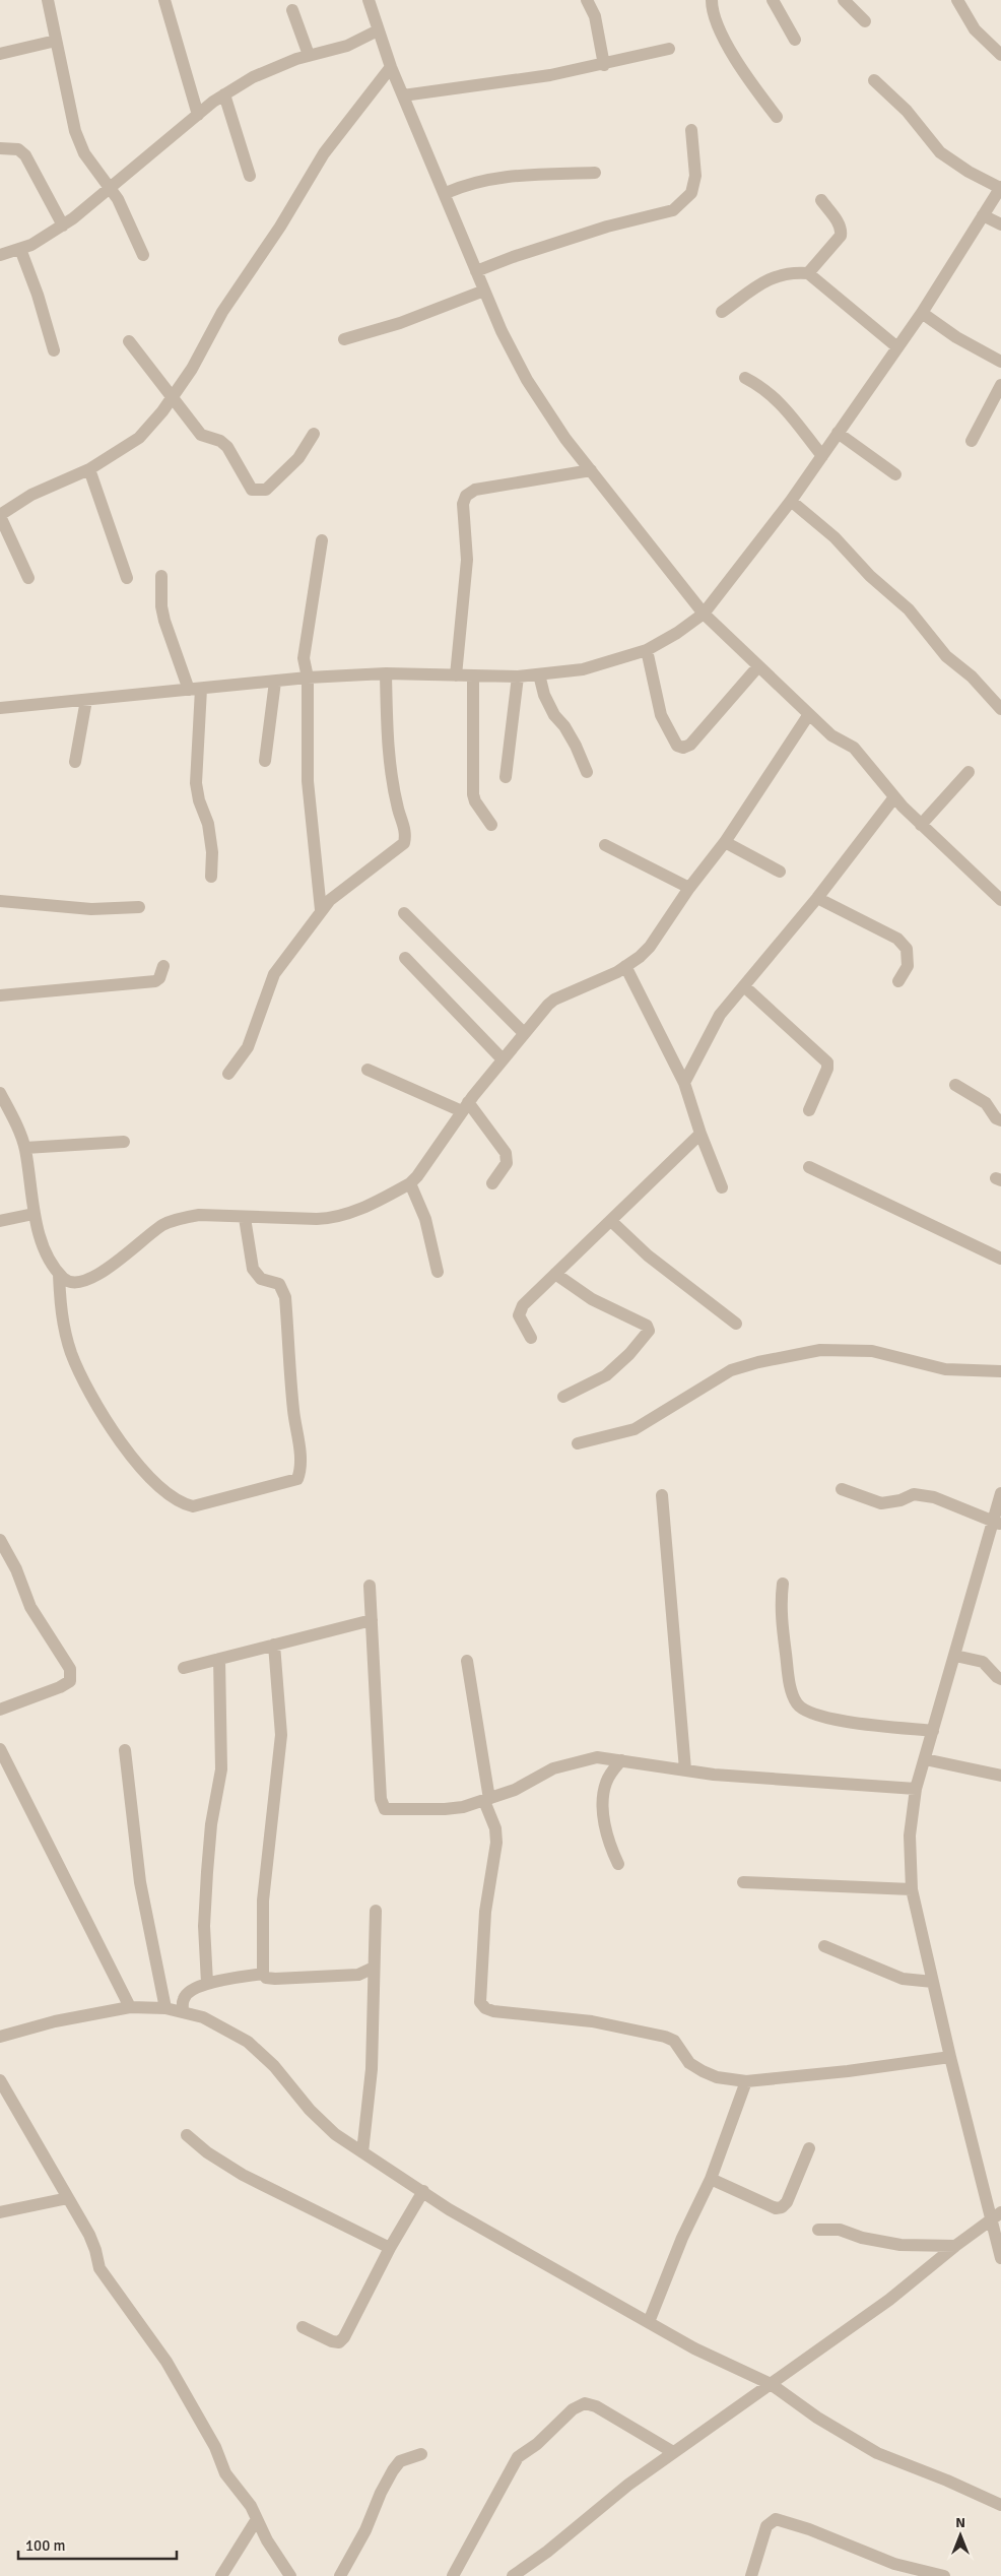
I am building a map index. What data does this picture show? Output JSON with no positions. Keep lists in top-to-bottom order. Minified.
{"scale_bar":"100 m","north":"top"}
